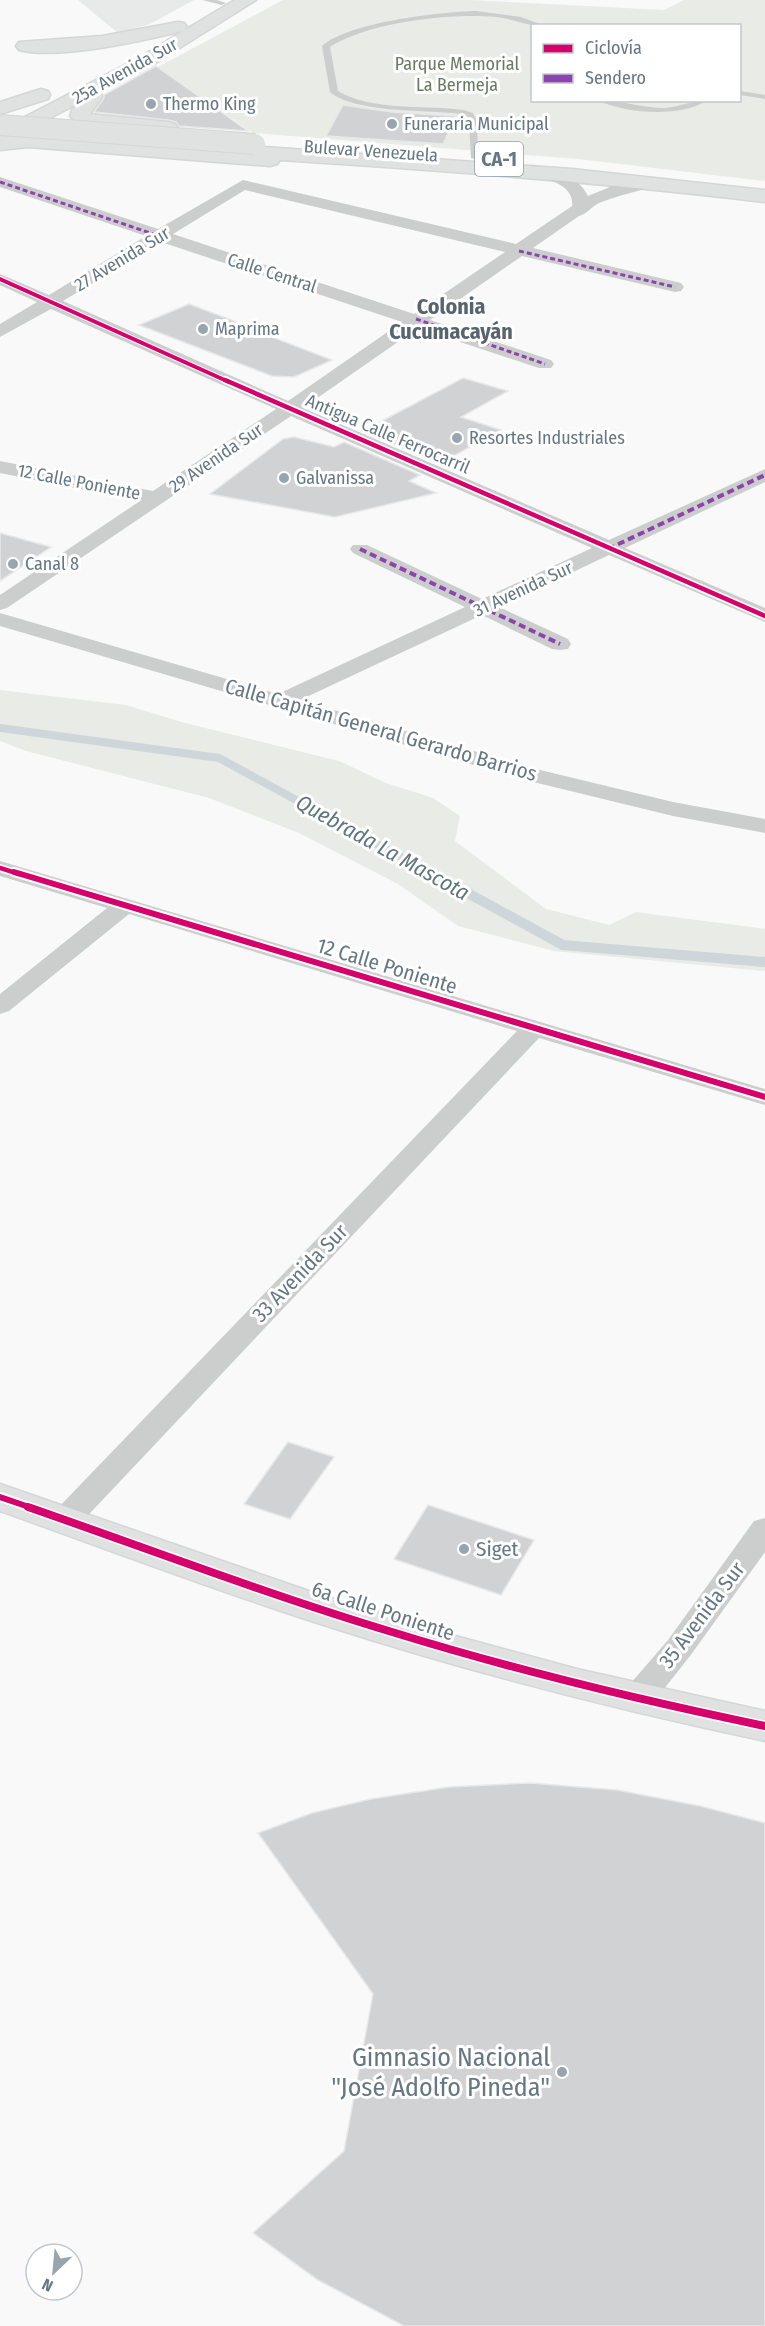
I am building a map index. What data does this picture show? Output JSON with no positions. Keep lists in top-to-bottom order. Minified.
{"streets":{"main road":["25a Avenida Sur","Bulevar Venezuela","CA-1","6a Calle Poniente"],"street":["27 Avenida Sur","Calle Central","Antigua Calle Ferrocarril","29 Avenida Sur","12 Calle Poniente","31 Avenida Sur","Calle Capitán General Gerardo Barrios","33 Avenida Sur","35 Avenida Sur"]},"crossings":[["Bulevar Venezuela","29 Avenida Sur"],["27 Avenida Sur","Calle Central"],["27 Avenida Sur","Antigua Calle Ferrocarril"],["27 Avenida Sur","29 Avenida Sur"],["Calle Central","29 Avenida Sur"],["Antigua Calle Ferrocarril","29 Avenida Sur"],["Antigua Calle Ferrocarril","31 Avenida Sur"],["29 Avenida Sur","12 Calle Poniente"],["12 Calle Poniente","33 Avenida Sur"],["31 Avenida Sur","Calle Capitán General Gerardo Barrios"],["33 Avenida Sur","6a Calle Poniente"],["6a Calle Poniente","35 Avenida Sur"]],"districts":["Colonia Cucumacayán"],"water":["Quebrada La Mascota"],"parks":["Parque Memorial La Bermeja"],"places":["Thermo King","Funeraria Municipal","Maprima","Resortes Industriales","Galvanissa","Canal 8","Siget","Gimnasio Nacional \"José Adolfo Pineda\""],"legend":["Ciclovía","Sendero"],"north":"bottom left"}
